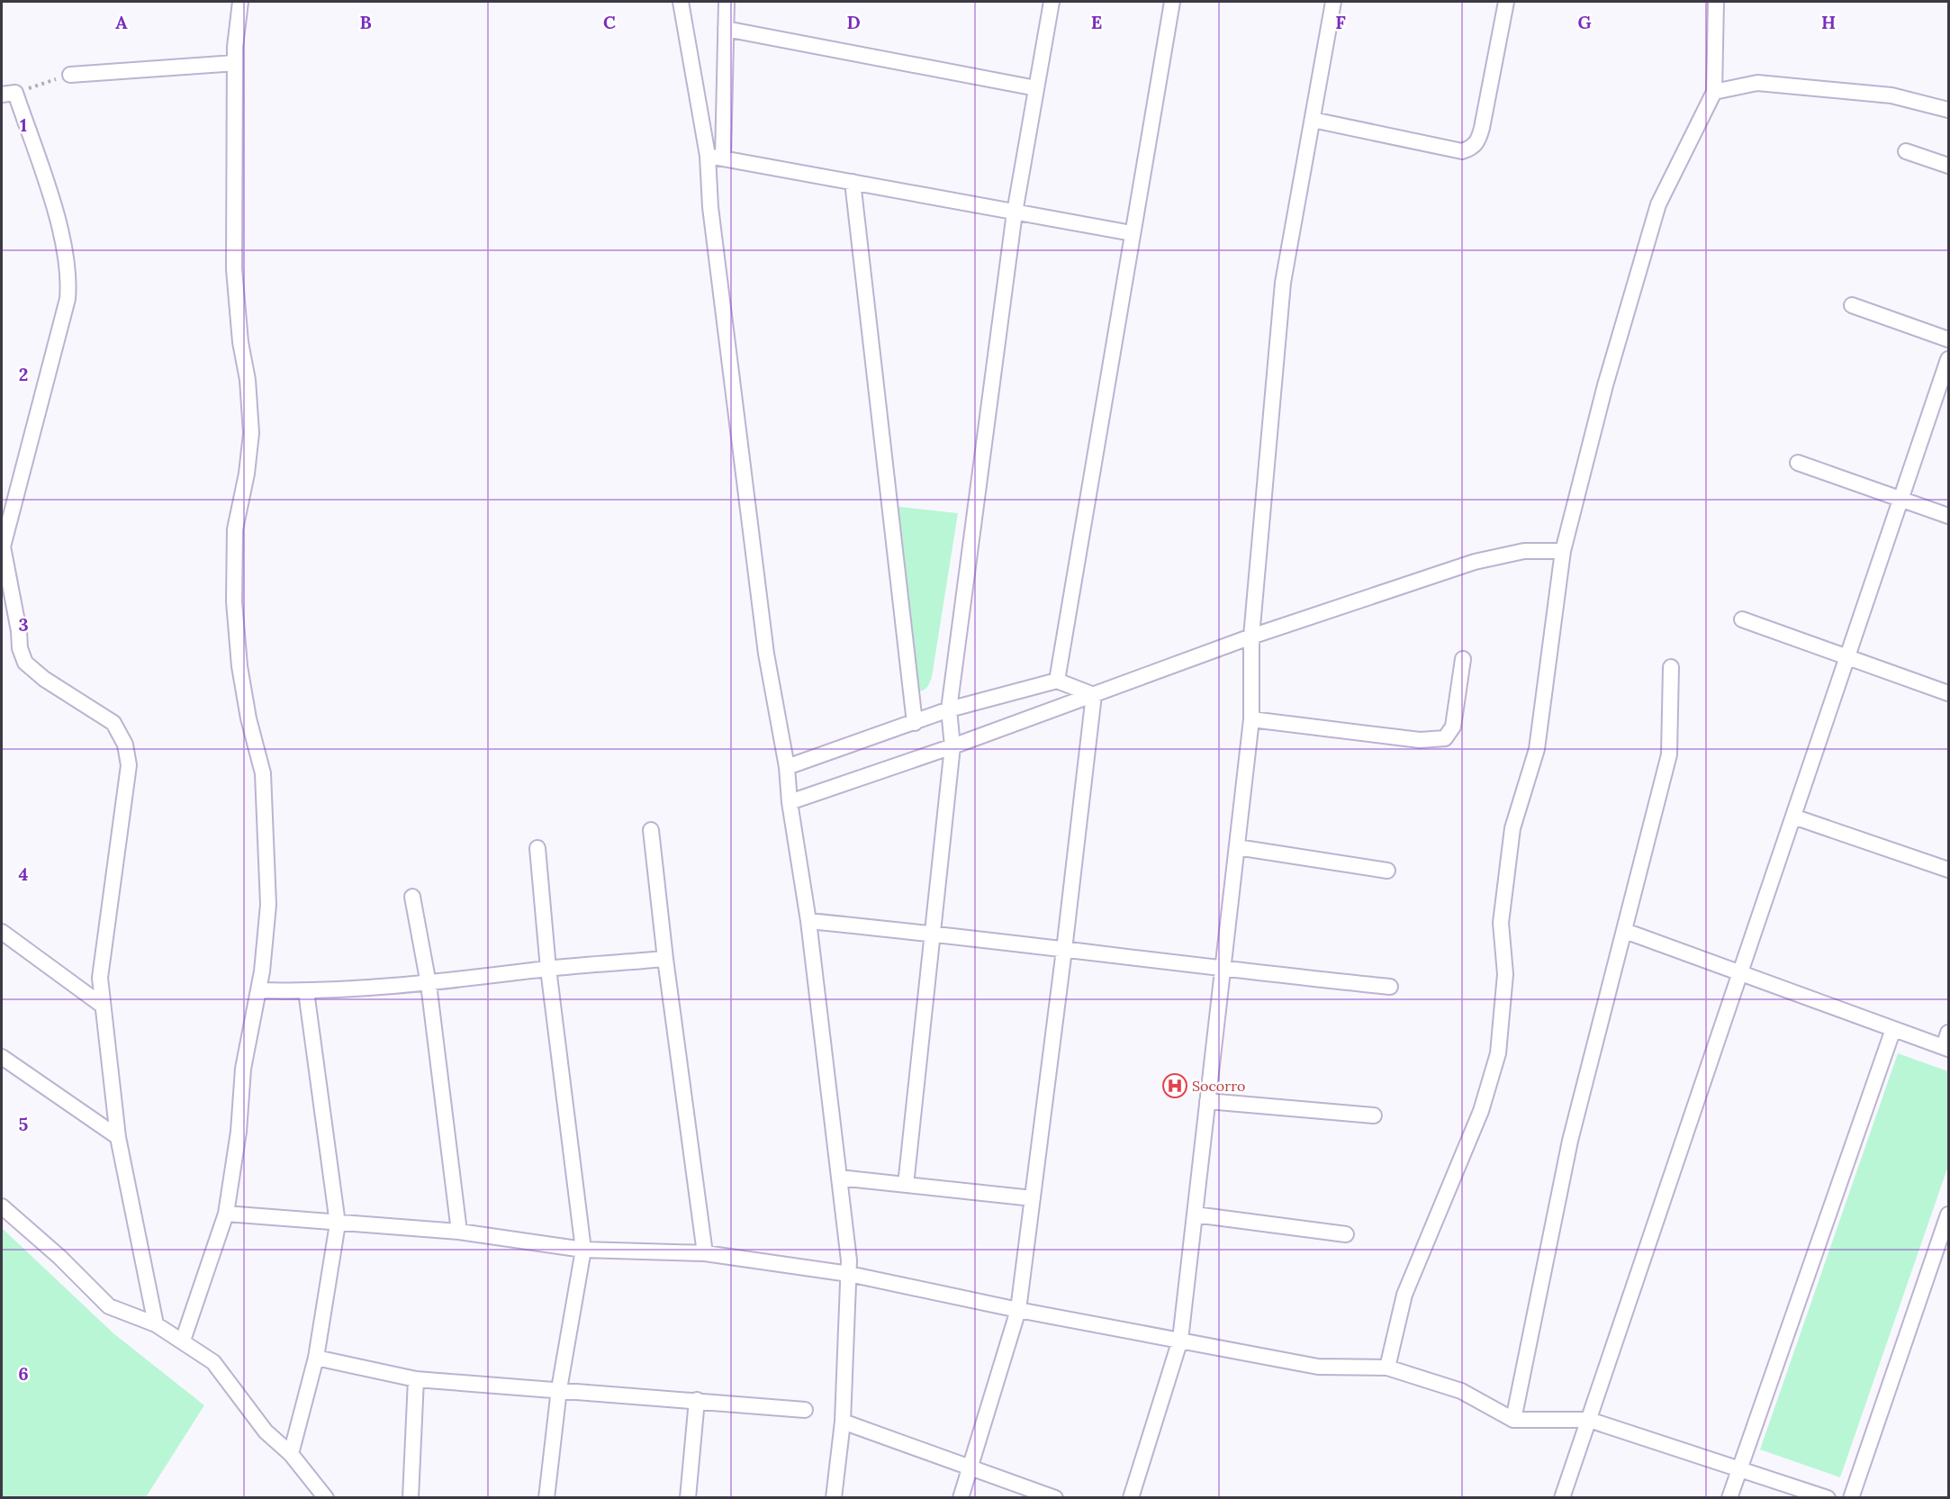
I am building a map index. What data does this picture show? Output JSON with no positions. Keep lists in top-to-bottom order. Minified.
{"places":{"hospital":["Socorro"]},"grid":{"columns":["A","B","C","D","E","F","G","H"],"rows":["1","2","3","4","5","6"]}}
